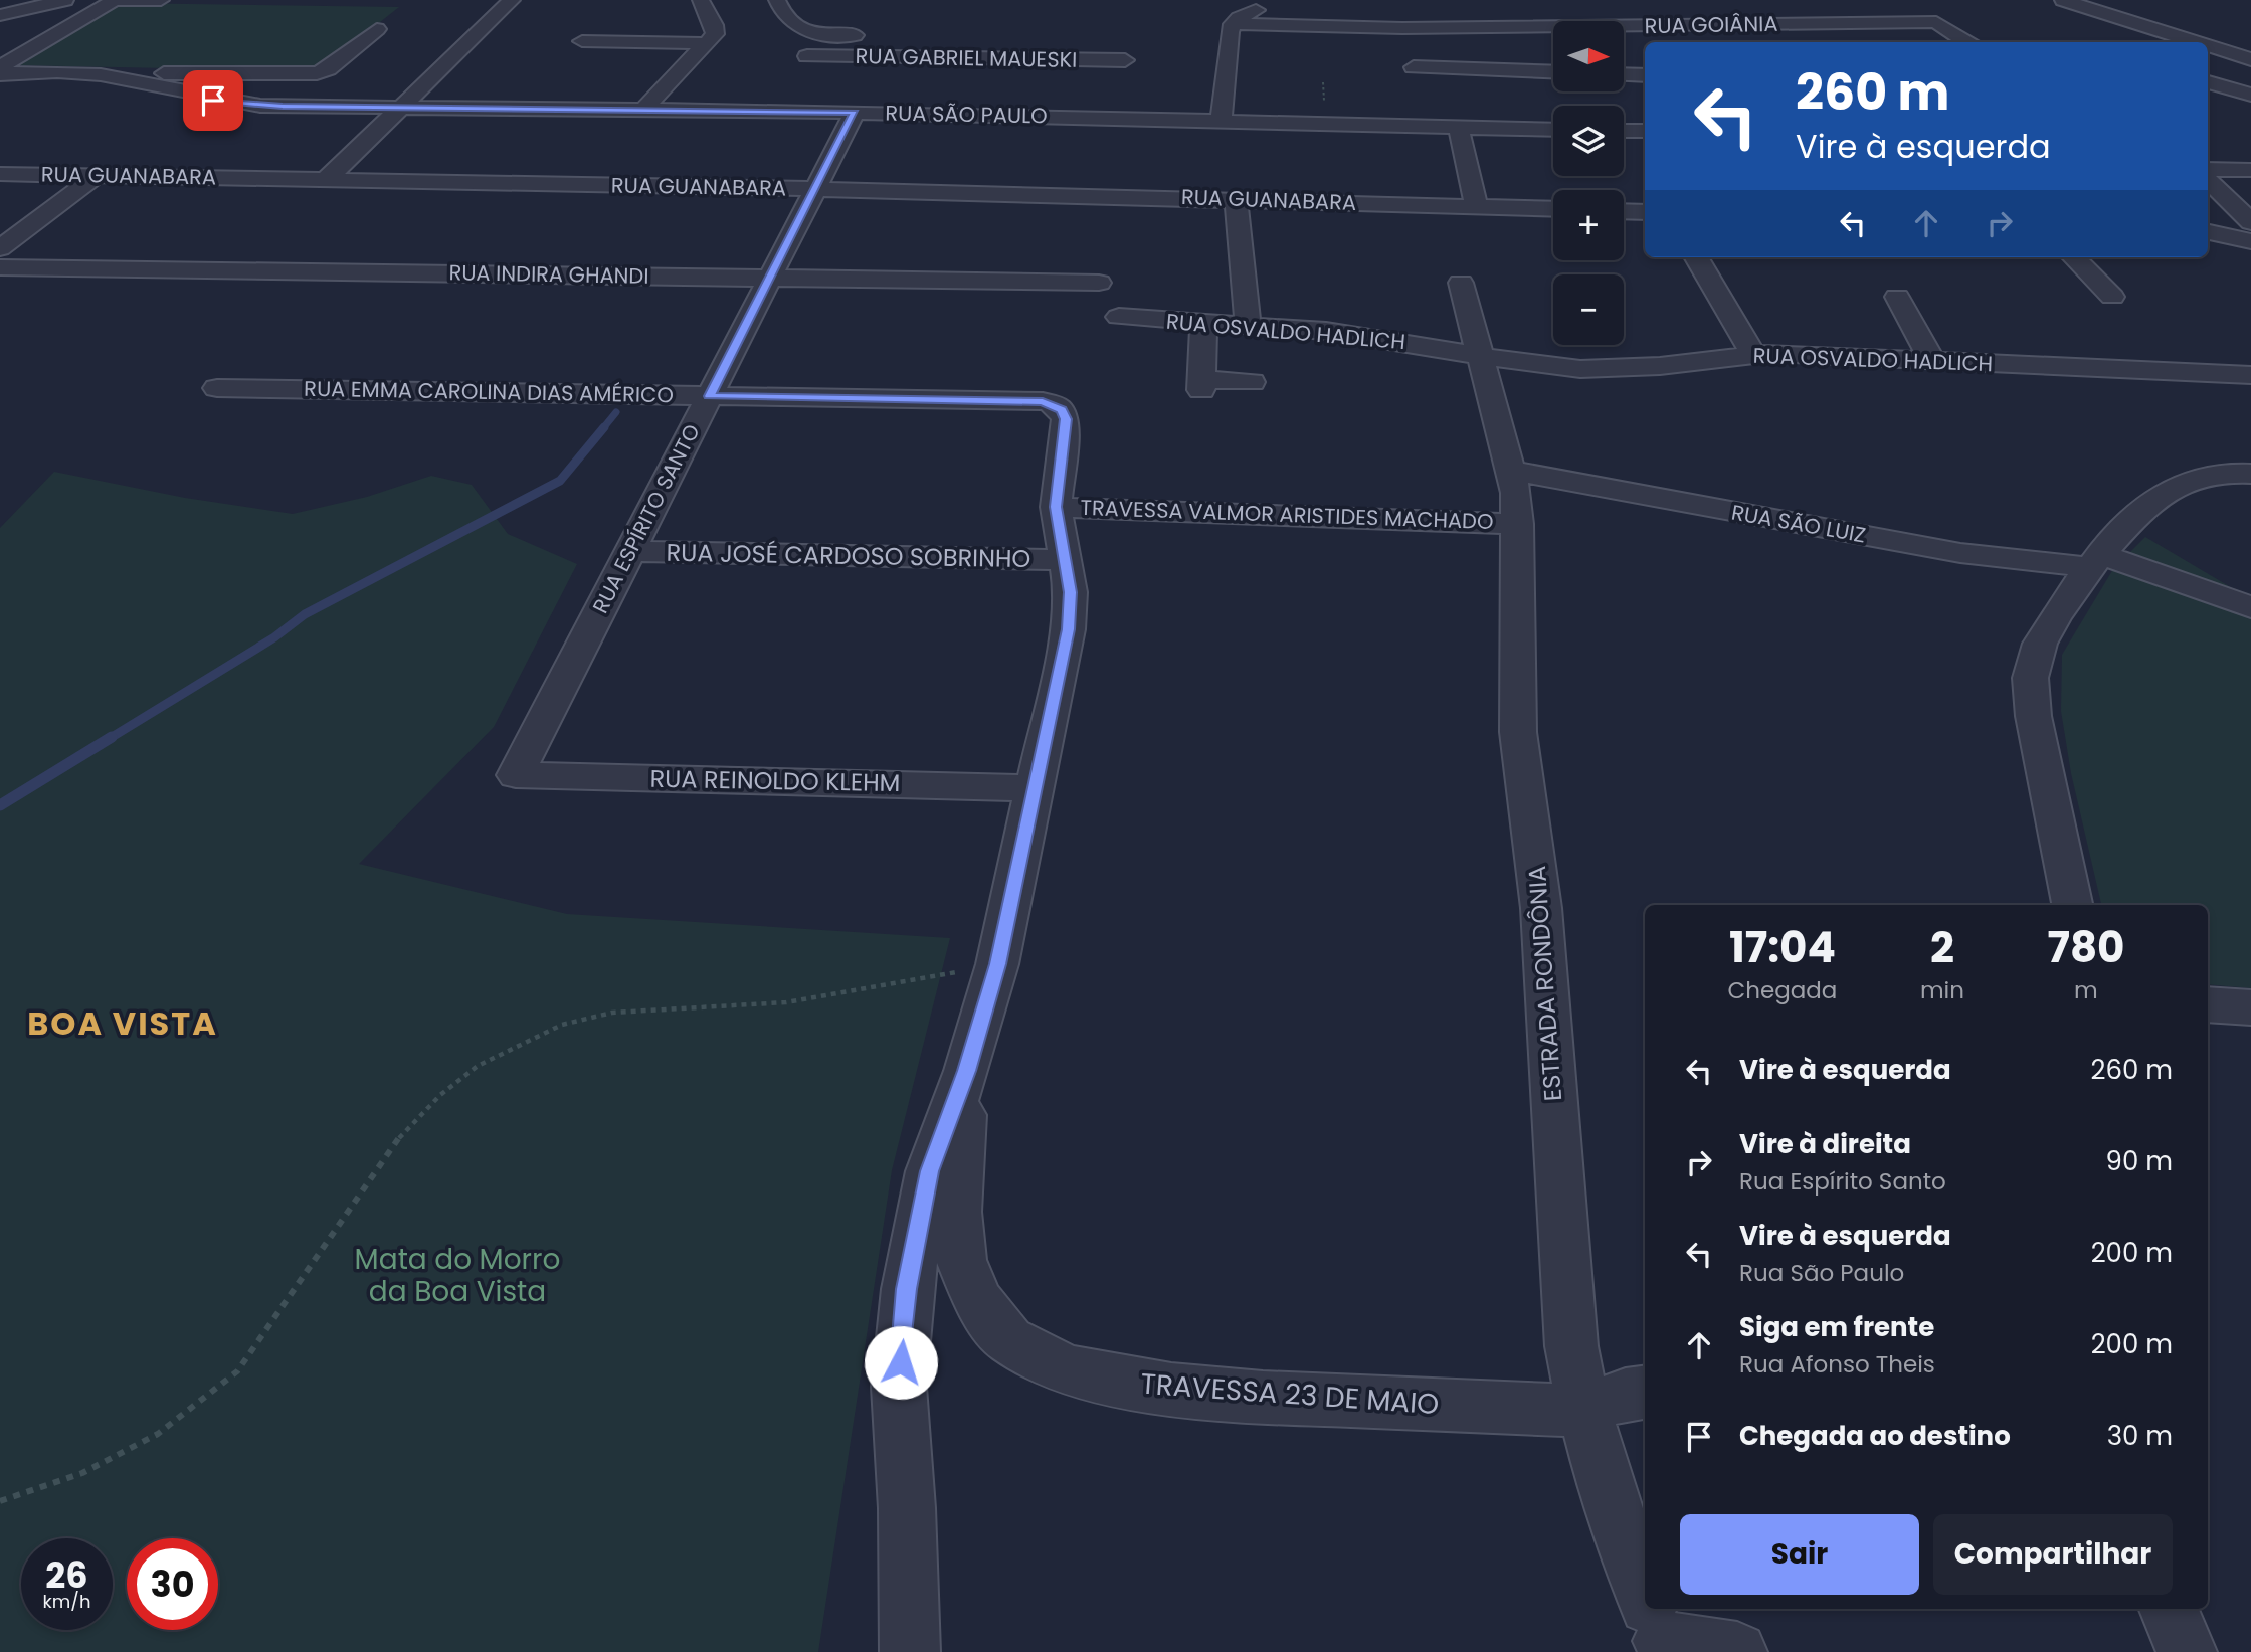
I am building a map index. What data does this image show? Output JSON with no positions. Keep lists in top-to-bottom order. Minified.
{"streets":{"street":["RUA GOIÂNIA","RUA GABRIEL MAUESKI","RUA SÃO PAULO","RUA GUANABARA","RUA INDIRA GHANDI","RUA OSVALDO HADLICH","RUA EMMA CAROLINA DIAS AMÉRICO","TRAVESSA VALMOR ARISTIDES MACHADO","RUA ESPÍRITO SANTO","RUA SÃO LUIZ","RUA JOSÉ CARDOSO SOBRINHO","RUA REINOLDO KLEHM","ESTRADA RONDÔNIA","TRAVESSA 23 DE MAIO"]},"crossings":[["RUA SÃO PAULO","RUA ESPÍRITO SANTO"],["RUA GUANABARA","RUA ESPÍRITO SANTO"],["RUA INDIRA GHANDI","RUA ESPÍRITO SANTO"],["RUA OSVALDO HADLICH","ESTRADA RONDÔNIA"],["RUA EMMA CAROLINA DIAS AMÉRICO","TRAVESSA VALMOR ARISTIDES MACHADO"],["RUA EMMA CAROLINA DIAS AMÉRICO","RUA ESPÍRITO SANTO"],["TRAVESSA VALMOR ARISTIDES MACHADO","ESTRADA RONDÔNIA"],["RUA ESPÍRITO SANTO","RUA JOSÉ CARDOSO SOBRINHO"],["RUA ESPÍRITO SANTO","RUA REINOLDO KLEHM"],["RUA SÃO LUIZ","ESTRADA RONDÔNIA"],["ESTRADA RONDÔNIA","TRAVESSA 23 DE MAIO"]],"districts":["BOA VISTA"],"parks":["Mata do Morro da Boa Vista"],"north":"right","page":{"map_buttons":["+","−"],"turn":["260 m","Vire à esquerda"],"eta":["17:04","Chegada","2","min","780","m"],"list":[{"name":"Vire à esquerda","value":"260 m"},{"name":"Vire à direita","note":"Rua Espírito Santo","value":"90 m"},{"name":"Vire à esquerda","note":"Rua São Paulo","value":"200 m"},{"name":"Siga em frente","note":"Rua Afonso Theis","value":"200 m"},{"name":"Chegada ao destino","value":"30 m"}],"buttons":["Sair","Compartilhar"],"speed":"26 km/h","limit":"30"}}
